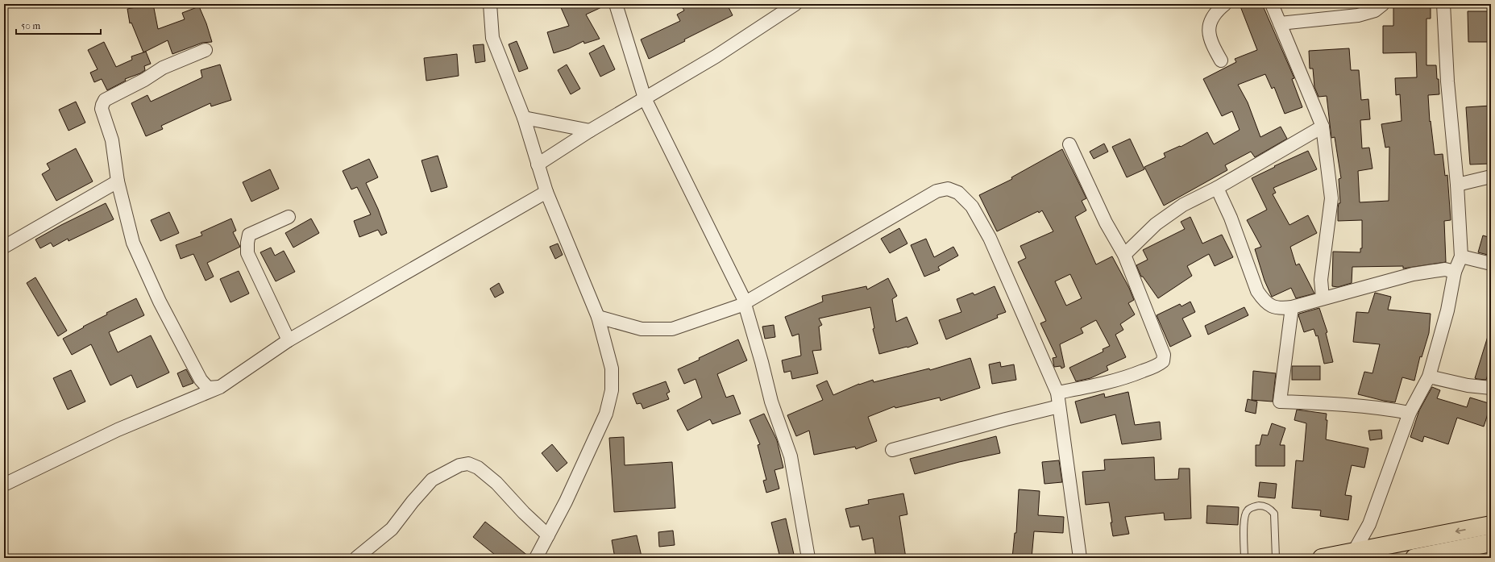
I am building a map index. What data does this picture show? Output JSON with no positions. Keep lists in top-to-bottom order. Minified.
{"scale_bar":"50 m"}
